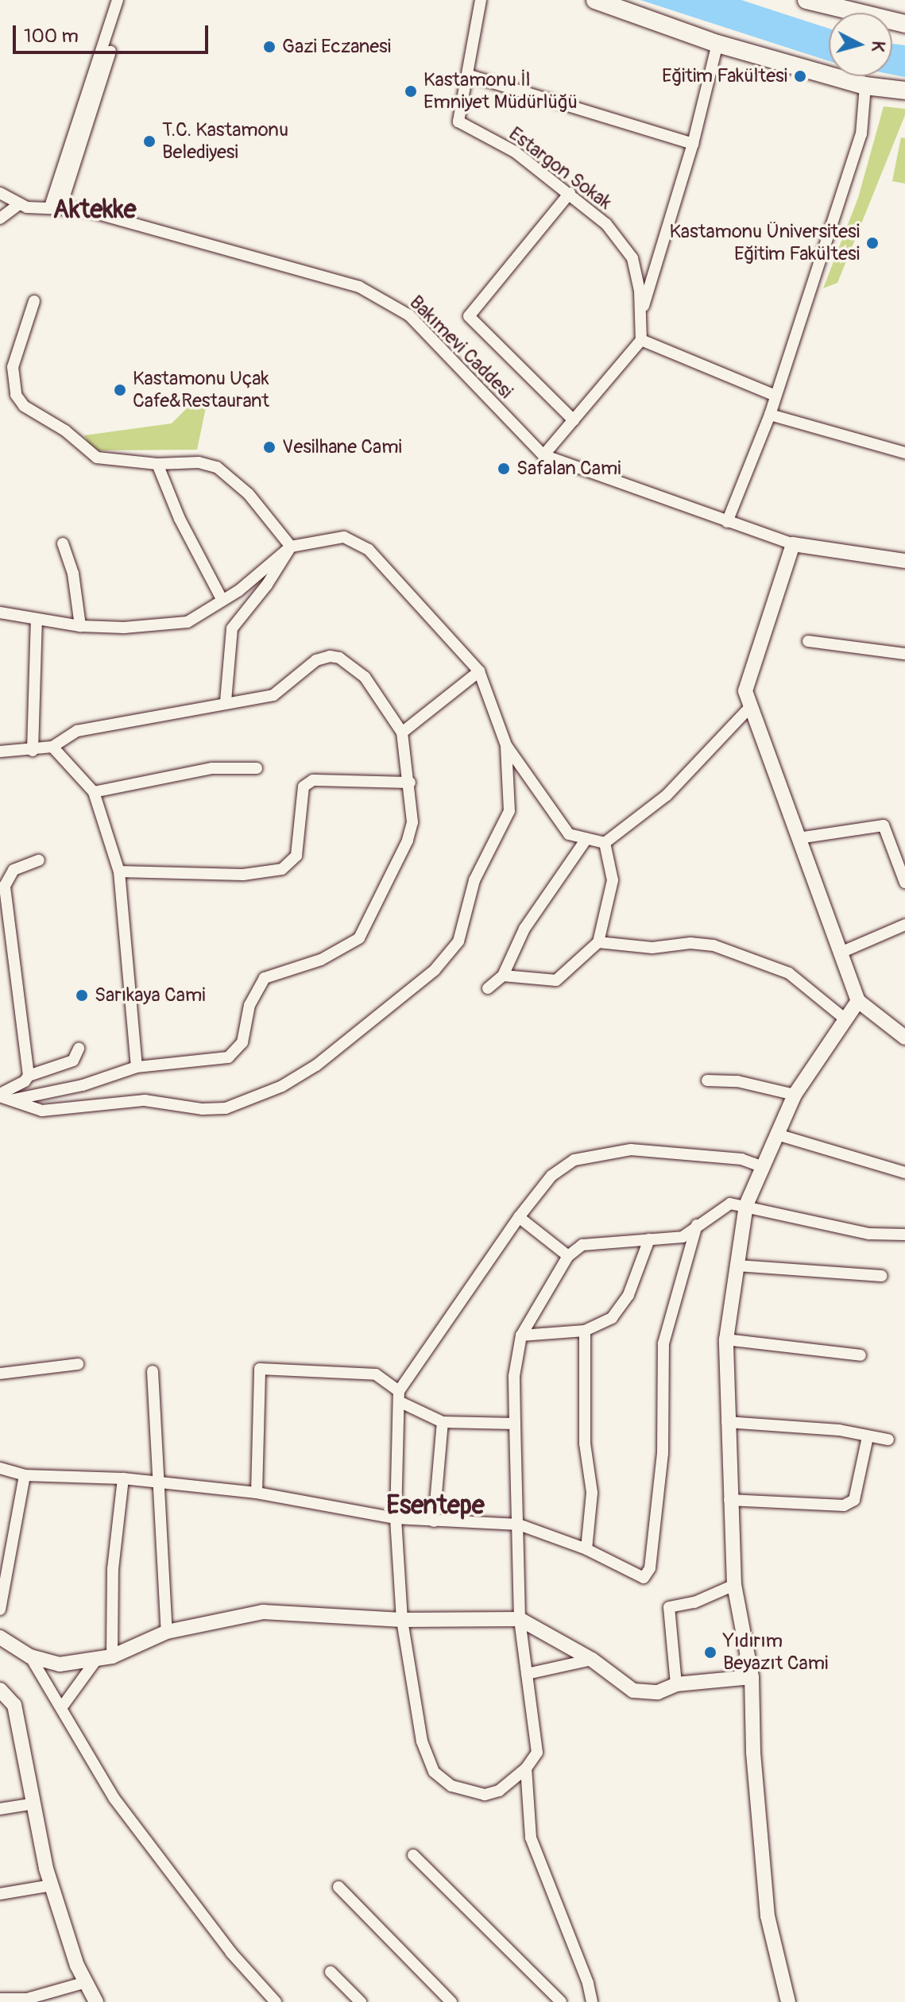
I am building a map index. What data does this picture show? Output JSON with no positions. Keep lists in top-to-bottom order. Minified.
{"streets":{"street":["Estargon Sokak","Bakımevi Caddesi"]},"districts":["Aktekke","Esentepe"],"places":["Gazi Eczanesi","Eğitim Fakültesi","Kastamonu İl Emniyet Müdürlüğü","T.C. Kastamonu Belediyesi","Kastamonu Üniversitesi Eğitim Fakültesi","Kastamonu Uçak Cafe&Restaurant","Vesilhane Cami","Safalan Cami","Sarıkaya Cami","Yıdırım Beyazıt Cami"],"scale_bar":"100 m","north":"right"}
